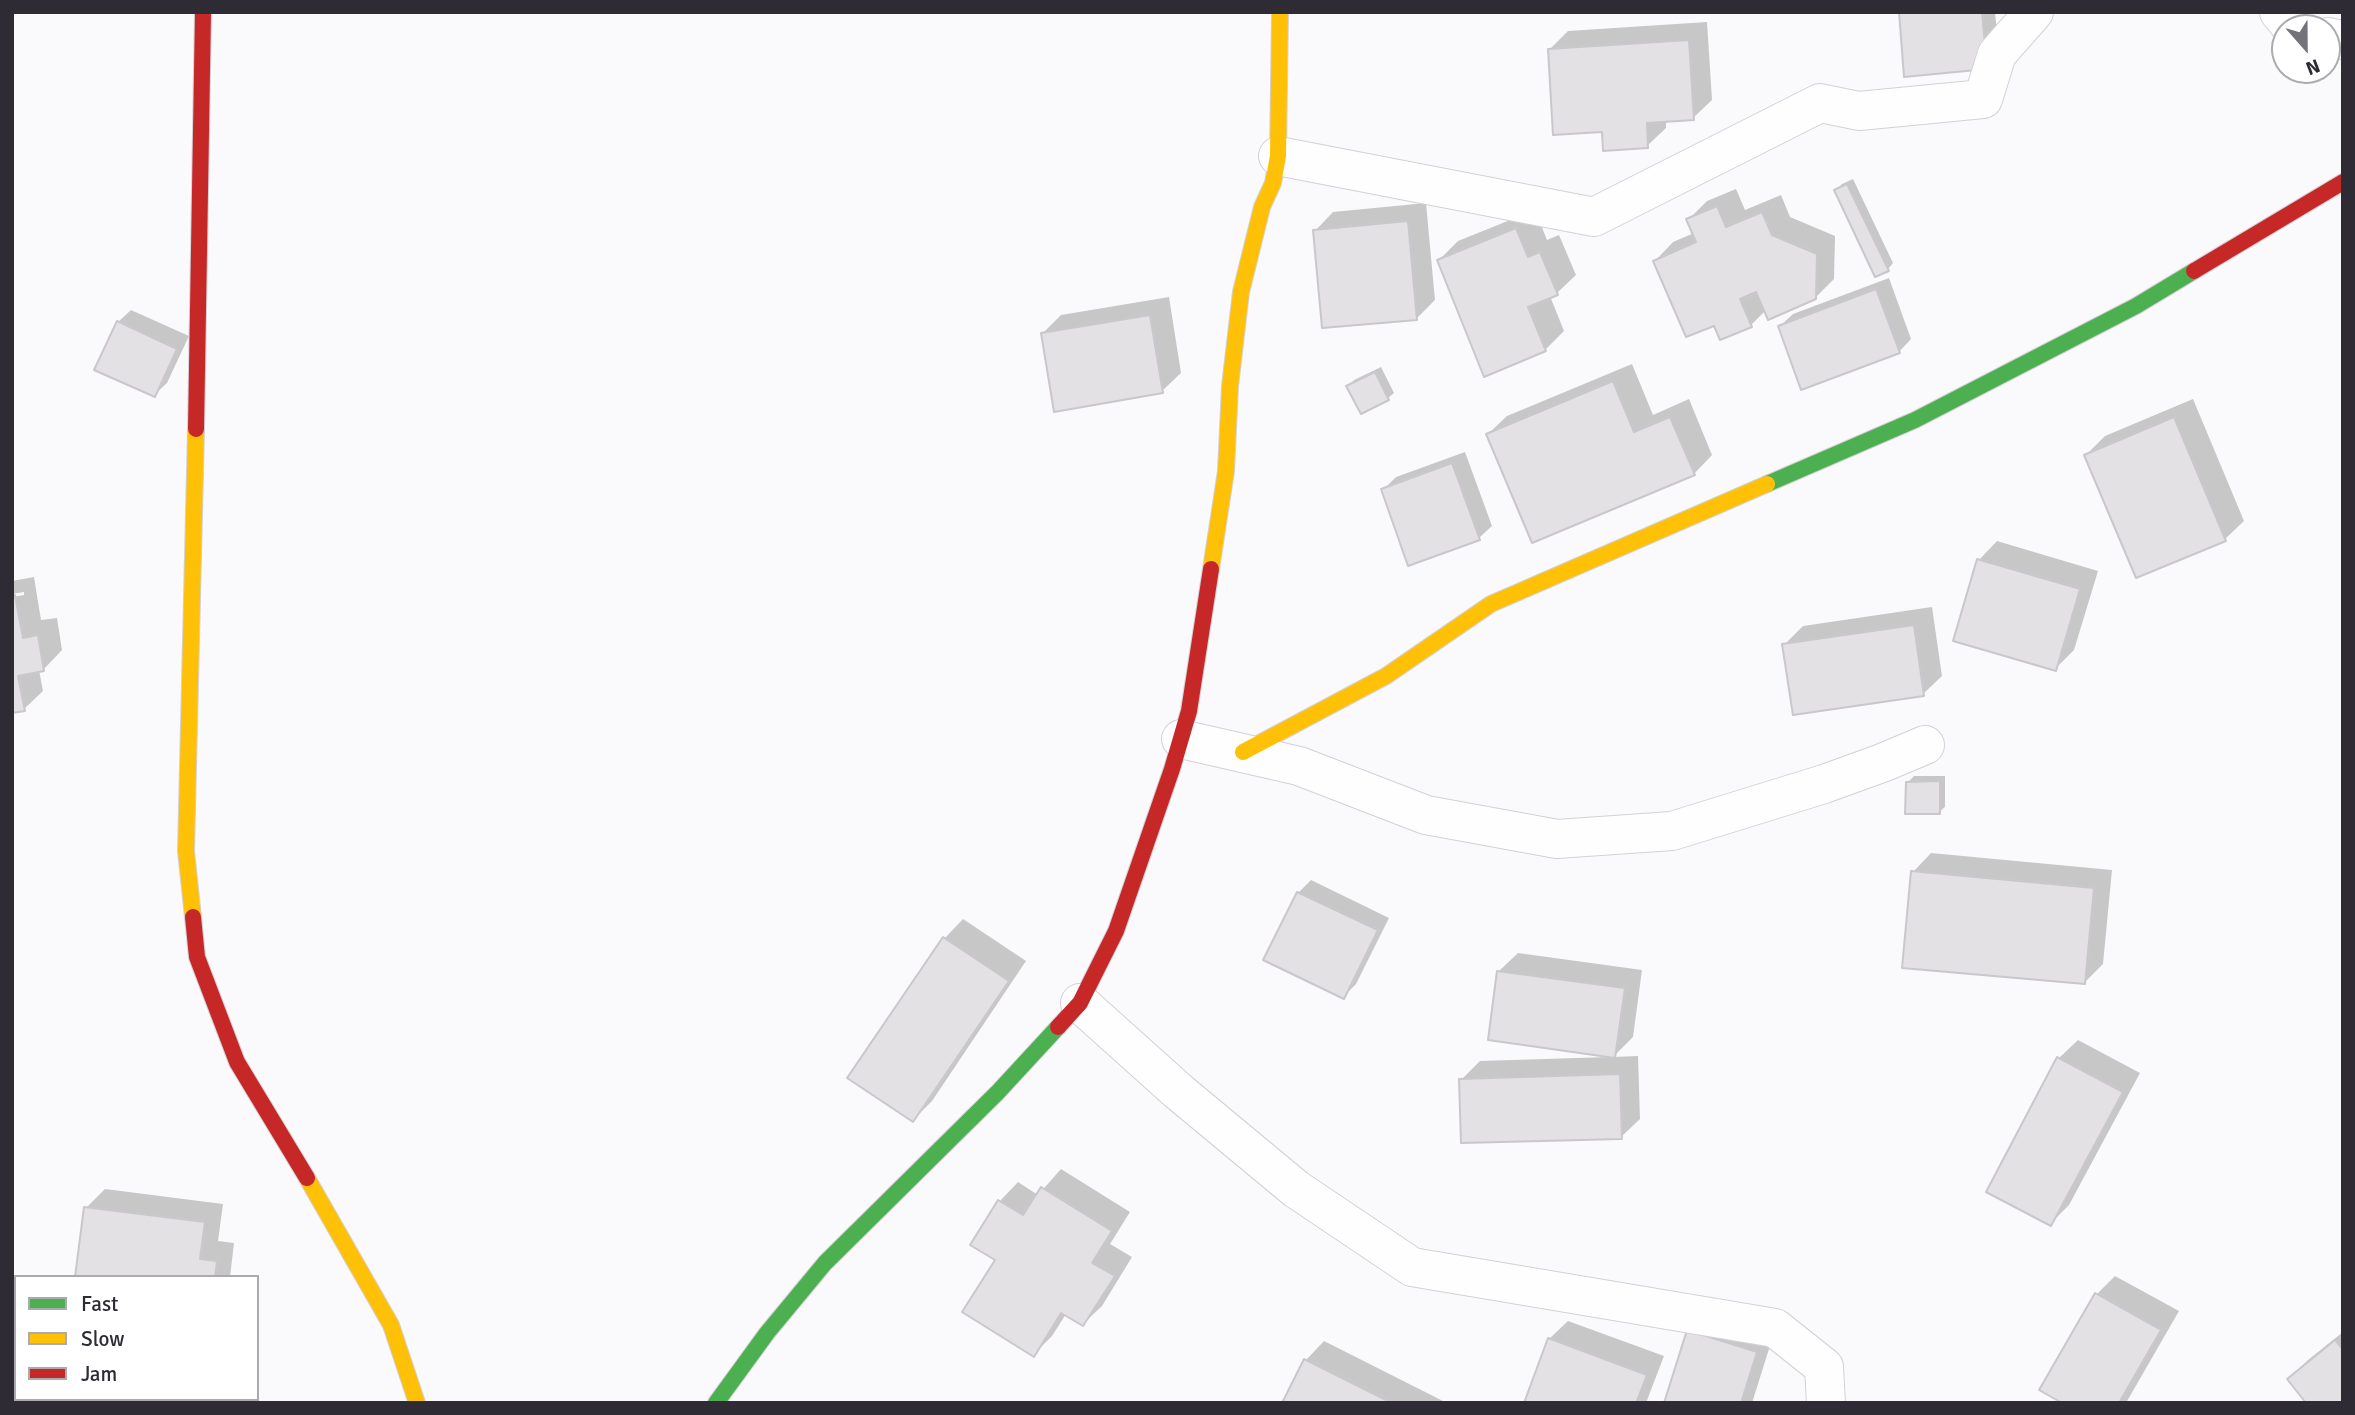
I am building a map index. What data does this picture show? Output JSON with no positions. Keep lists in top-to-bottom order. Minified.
{"legend":["Fast","Slow","Jam"],"north":"bottom"}
